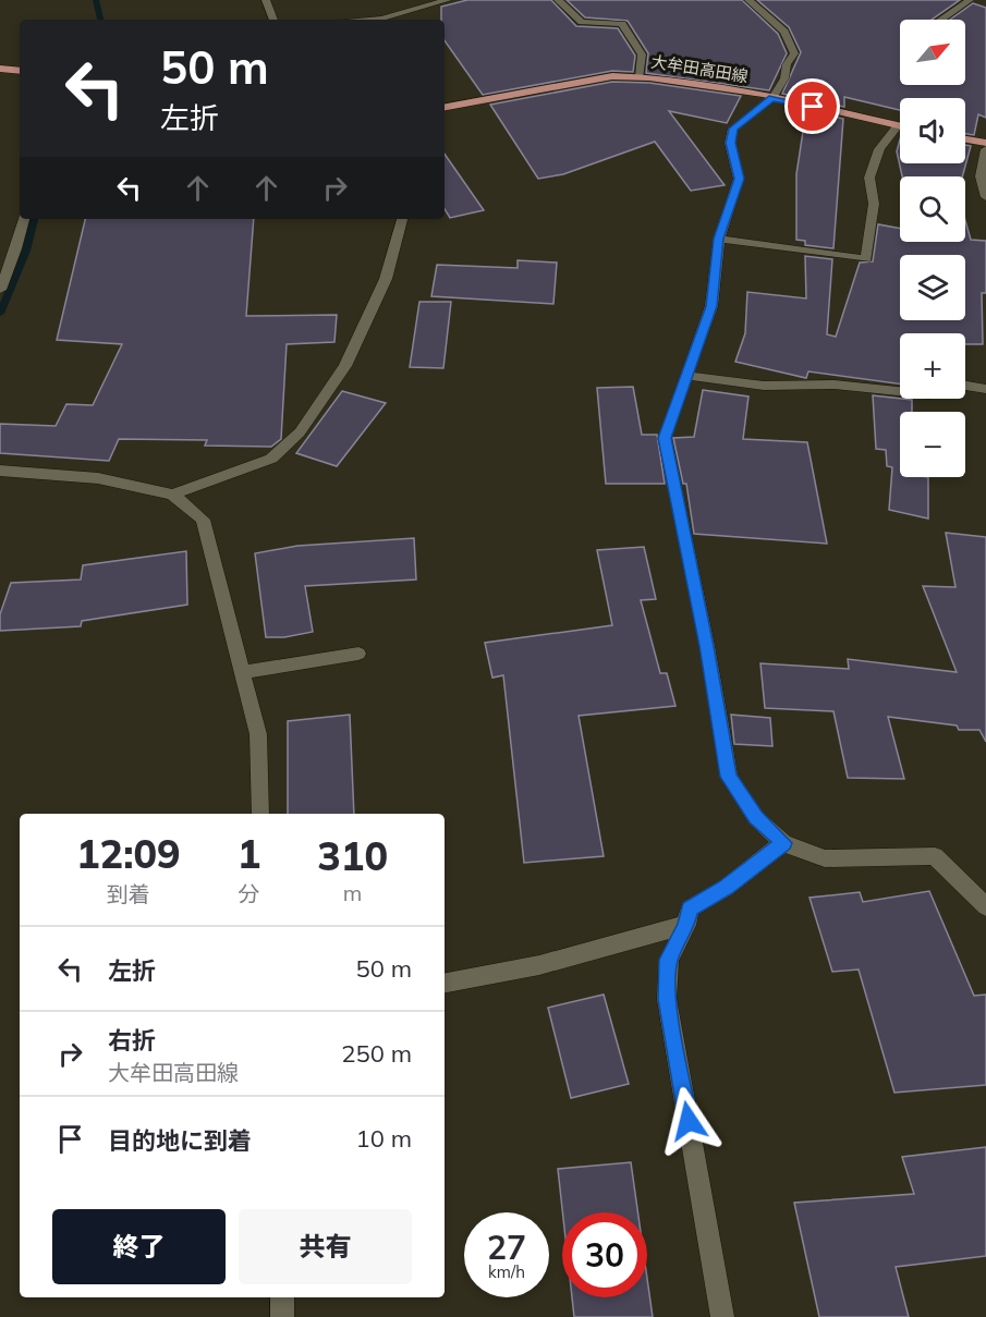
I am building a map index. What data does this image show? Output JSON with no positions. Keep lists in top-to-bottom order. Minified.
{"streets":{"main road":["大牟田高田線"]},"north":"top right","page":{"map_buttons":["+","−"],"turn":["50 m","左折"],"eta":["12:09","到着","1","分","310","m"],"list":[{"name":"左折","value":"50 m"},{"name":"右折","note":"大牟田高田線","value":"250 m"},{"name":"目的地に到着","value":"10 m"}],"buttons":["終了","共有"],"speed":"27 km/h","limit":"30"}}
